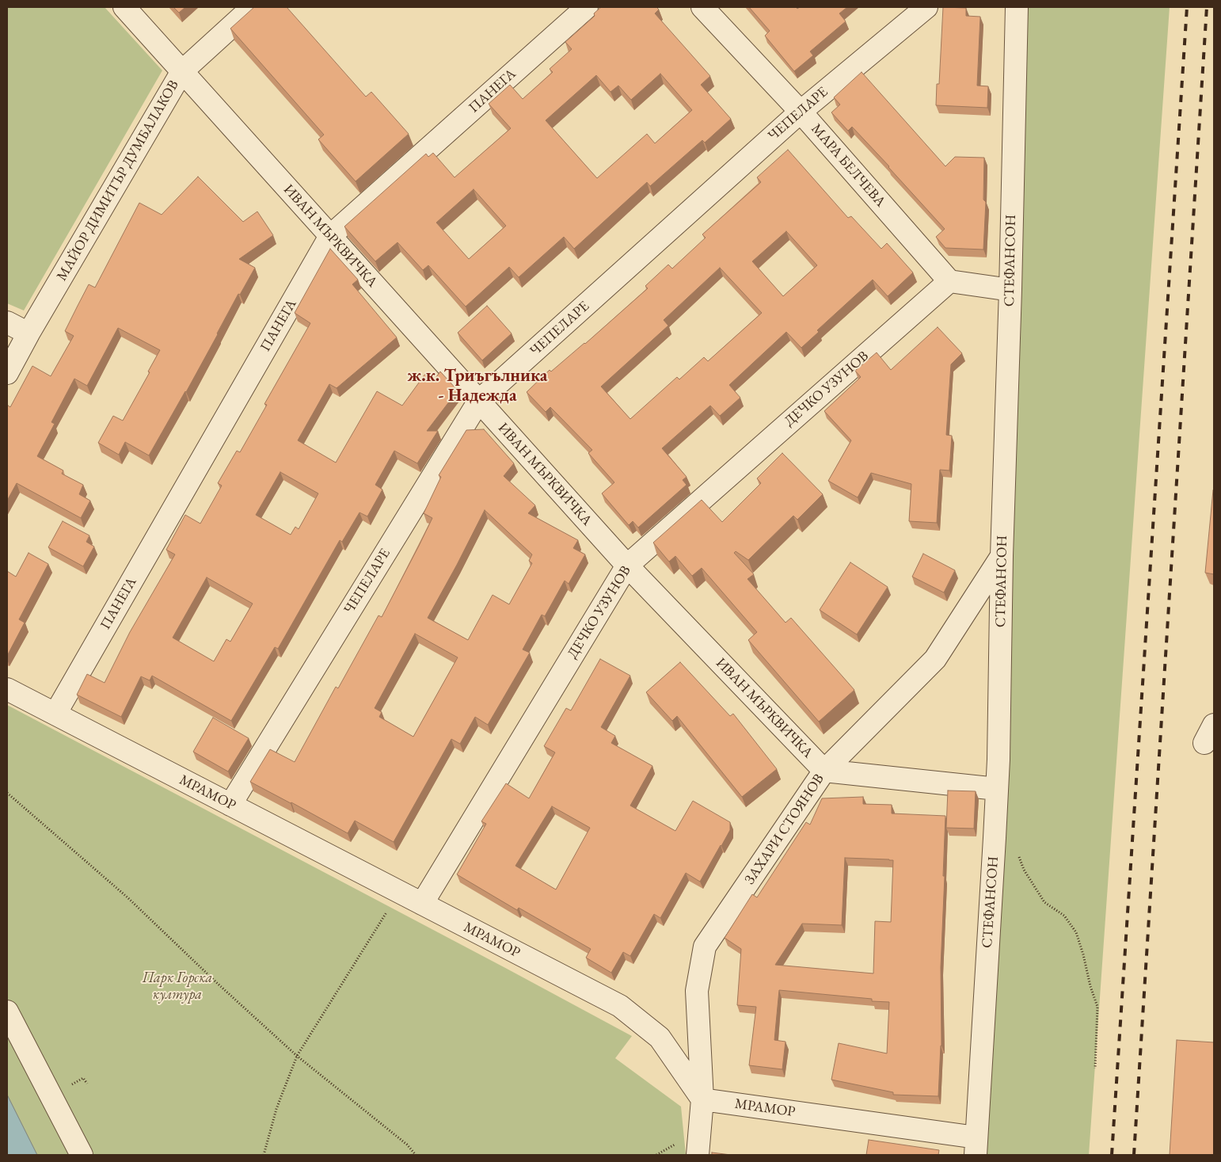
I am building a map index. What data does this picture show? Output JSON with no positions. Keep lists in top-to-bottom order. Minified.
{"streets":{"street":["ПАНЕГА","ЧЕПЕЛАРЕ","МАРА БЕЛЧЕВА","МАЙОР ДИМИТЪР ДУМБАЛАКОВ","ИВАН МЪРКВИЧКА","СТЕФАНСОН","ДЕЧКО УЗУНОВ","МРАМОР","ЗАХАРИ СТОЯНОВ"]},"crossings":[["ПАНЕГА","ИВАН МЪРКВИЧКА"],["ПАНЕГА","МРАМОР"],["ЧЕПЕЛАРЕ","МАРА БЕЛЧЕВА"],["ЧЕПЕЛАРЕ","ИВАН МЪРКВИЧКА"],["ЧЕПЕЛАРЕ","МРАМОР"],["МАРА БЕЛЧЕВА","ДЕЧКО УЗУНОВ"],["МАЙОР ДИМИТЪР ДУМБАЛАКОВ","ИВАН МЪРКВИЧКА"],["ИВАН МЪРКВИЧКА","ДЕЧКО УЗУНОВ"],["ИВАН МЪРКВИЧКА","ЗАХАРИ СТОЯНОВ"],["СТЕФАНСОН","МРАМОР"],["СТЕФАНСОН","ЗАХАРИ СТОЯНОВ"],["ДЕЧКО УЗУНОВ","МРАМОР"],["МРАМОР","ЗАХАРИ СТОЯНОВ"]],"districts":["ж.к. Триъгълника - Надежда"],"parks":["Парк Горска култура"]}
